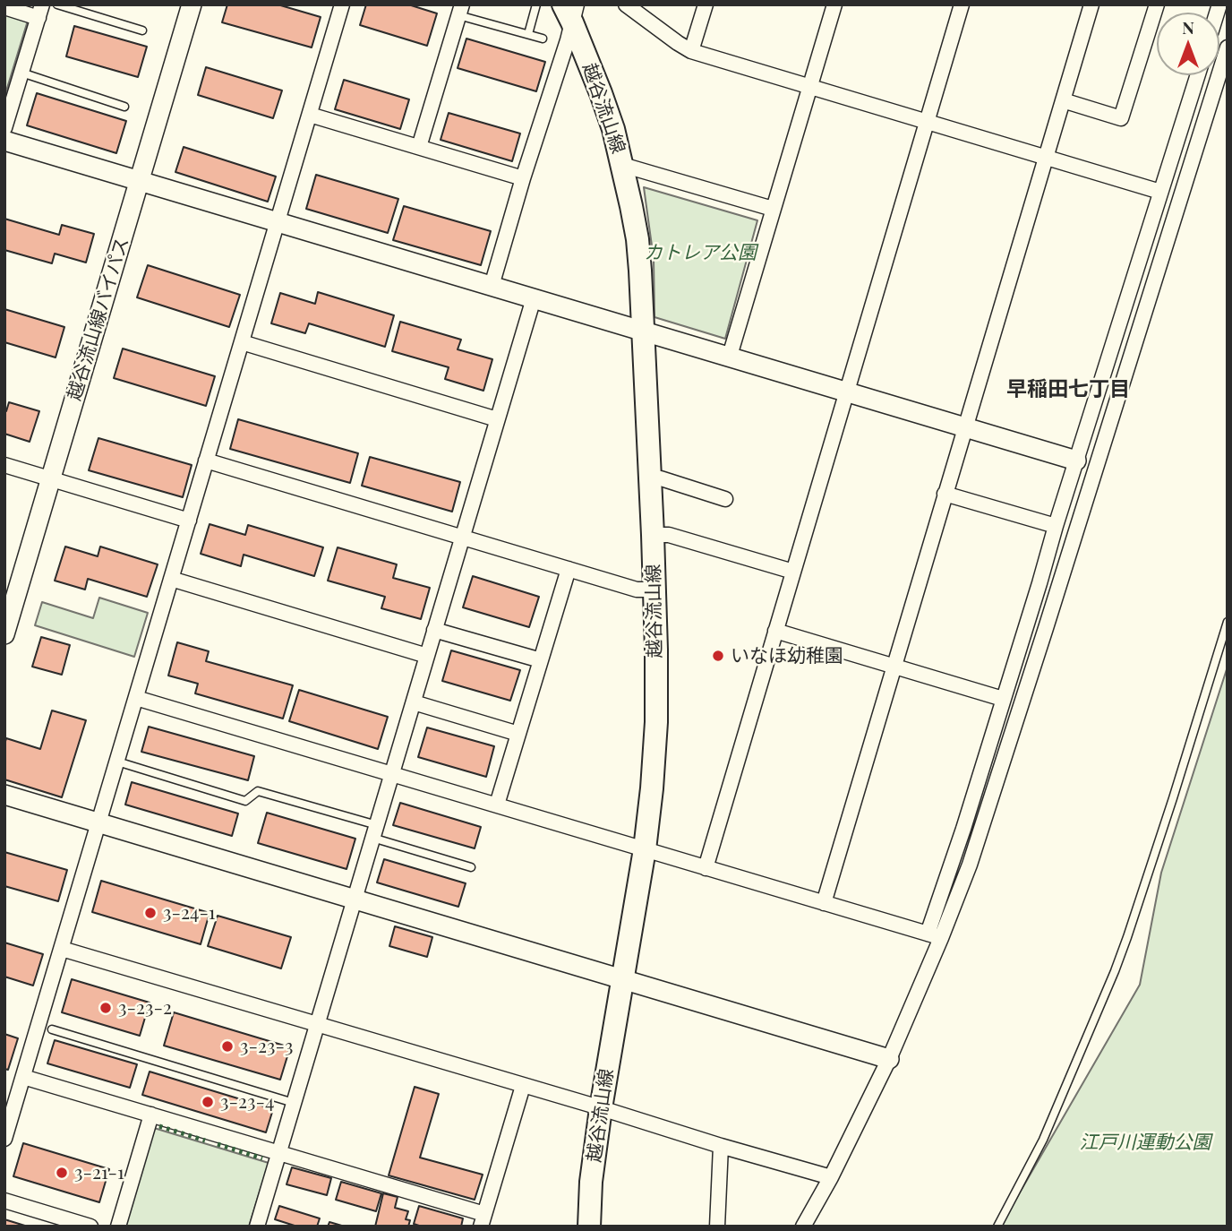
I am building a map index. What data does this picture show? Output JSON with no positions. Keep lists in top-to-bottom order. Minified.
{"streets":{"main road":["越谷流山線"],"street":["越谷流山線バイパス"]},"districts":["早稲田七丁目"],"parks":["カトレア公園","江戸川運動公園"],"places":["いなほ幼稚園","3-24-1","3-23-2","3-23-3","3-23-4","3-21-1"],"north":"top"}
